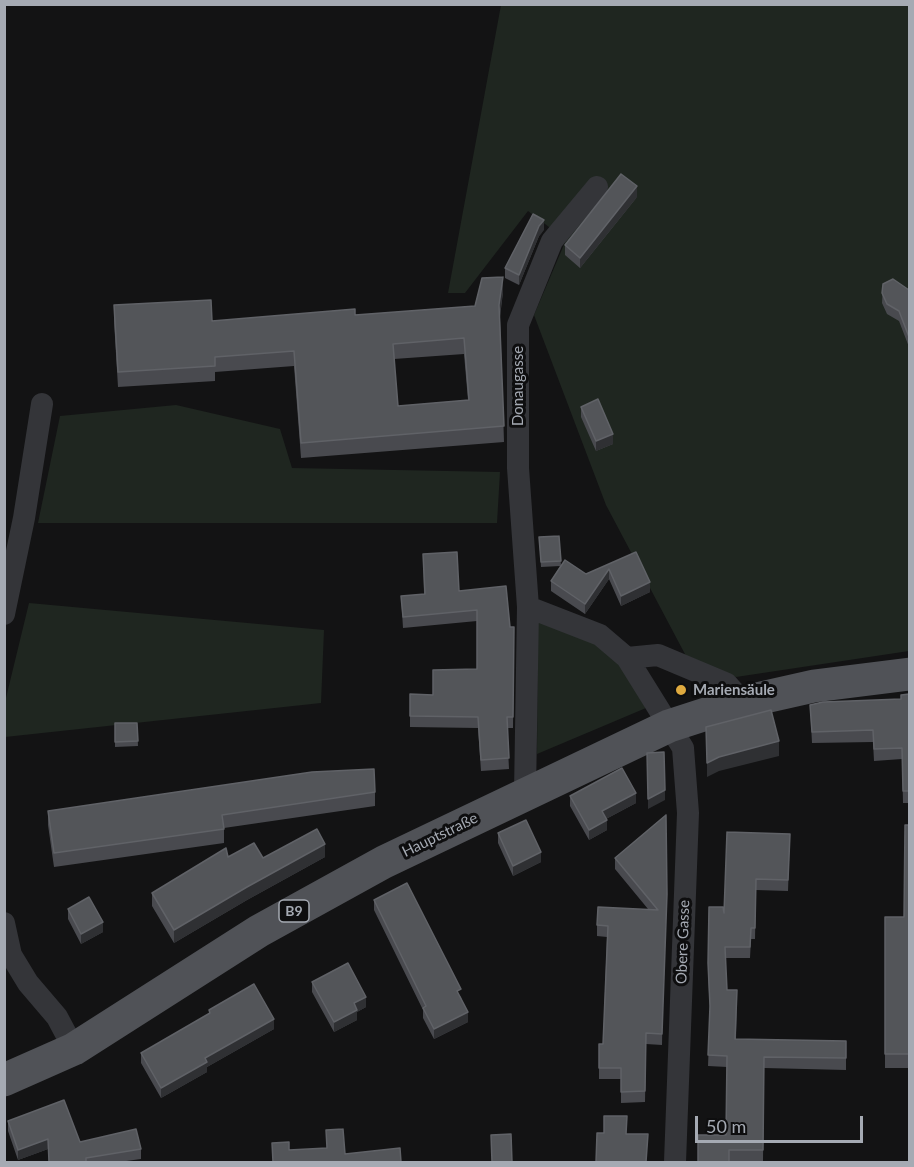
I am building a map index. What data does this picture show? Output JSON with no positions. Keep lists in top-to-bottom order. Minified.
{"streets":{"main road":["Hauptstraße","B9"],"street":["Donaugasse","Obere Gasse"]},"crossings":[["Donaugasse","Hauptstraße"],["Hauptstraße","Obere Gasse"]],"places":["Mariensäule"],"scale_bar":"50 m"}
